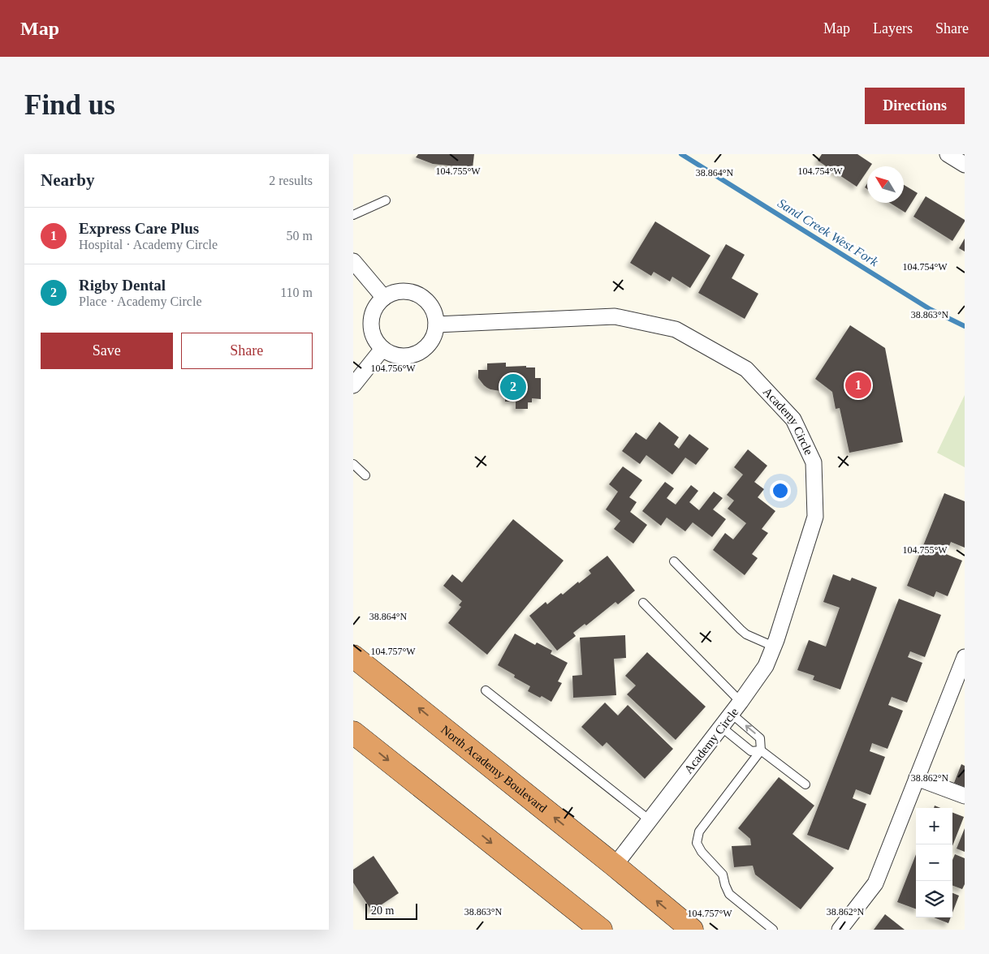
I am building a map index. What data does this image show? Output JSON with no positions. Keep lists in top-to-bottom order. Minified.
{"streets":{"highway":["North Academy Boulevard"],"street":["Academy Circle"]},"crossings":[["Academy Circle","North Academy Boulevard"]],"water":["Sand Creek West Fork"],"scale_bar":"20 m","north":"top left","page":{"header":"Map","nav":["Map","Layers","Share"],"buttons":["Directions",["Save","Share"]],"title":"Find us","heading":["Nearby","2 results"],"list":[{"mark":"1","name":"Express Care Plus","note":"Hospital · Academy Circle","value":"50 m"},{"mark":"2","name":"Rigby Dental","note":"Place · Academy Circle","value":"110 m"}],"pins":["1","2"],"map_buttons":["+","−"],"scale":"20 m"},"coordinates":["104.755°W","104.754°W","38.864°N","38.863°N","104.756°W","104.757°W","38.862°N"]}
